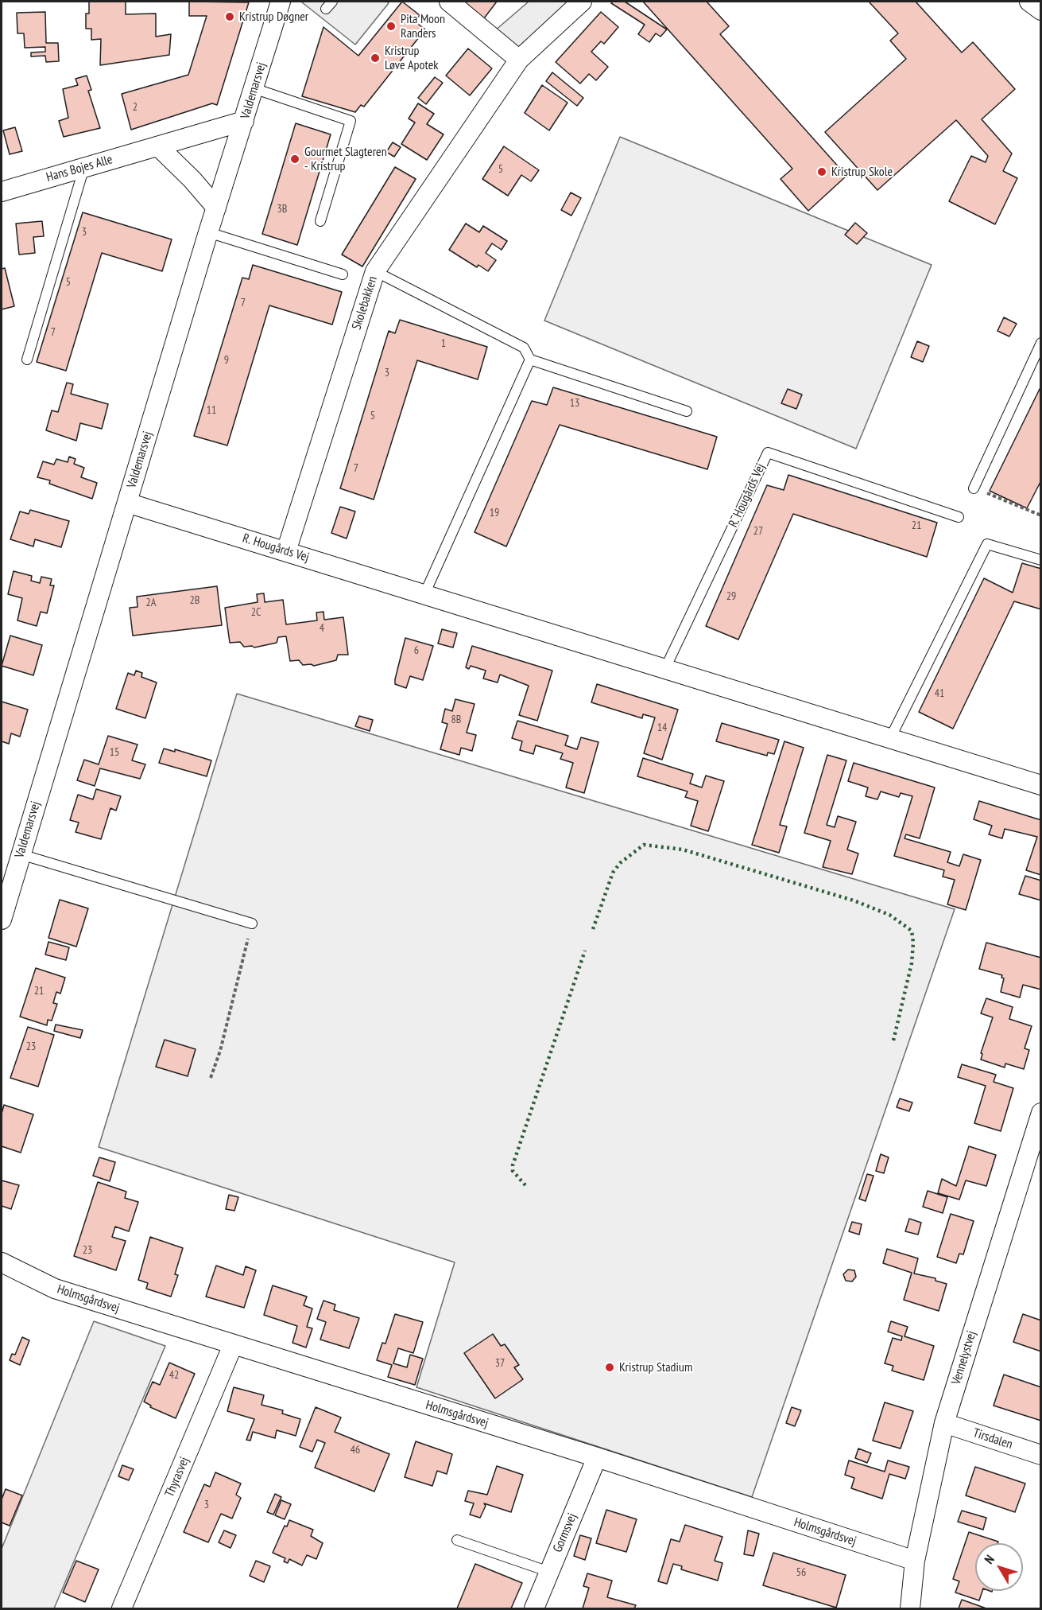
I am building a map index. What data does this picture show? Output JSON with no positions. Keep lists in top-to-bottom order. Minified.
{"streets":{"street":["Valdemarsvej","Hans Bojes Alle","Skolebakken","R. Hougårds Vej","Holmsgårdsvej","Vennelystvej","Tirsdalen","Thyrasvej","Gormsvej"]},"crossings":[["Valdemarsvej","Hans Bojes Alle"],["Valdemarsvej","R. Hougårds Vej"],["Skolebakken","R. Hougårds Vej"],["Holmsgårdsvej","Vennelystvej"],["Holmsgårdsvej","Thyrasvej"],["Holmsgårdsvej","Gormsvej"],["Vennelystvej","Tirsdalen"]],"places":["Kristrup Døgner","Pita Moon Randers","Kristrup Løve Apotek","Gourmet Slagteren - Kristrup","Kristrup Skole","Kristrup Stadium"],"house_numbers":["2","5","3B","3","5","7","7","1","9","3","13","11","5","7","19","21","27","29","2B","2A","2C","4","6","41","8B","14","15","21","23","23","37","42","46","3","56"],"north":"top left"}
